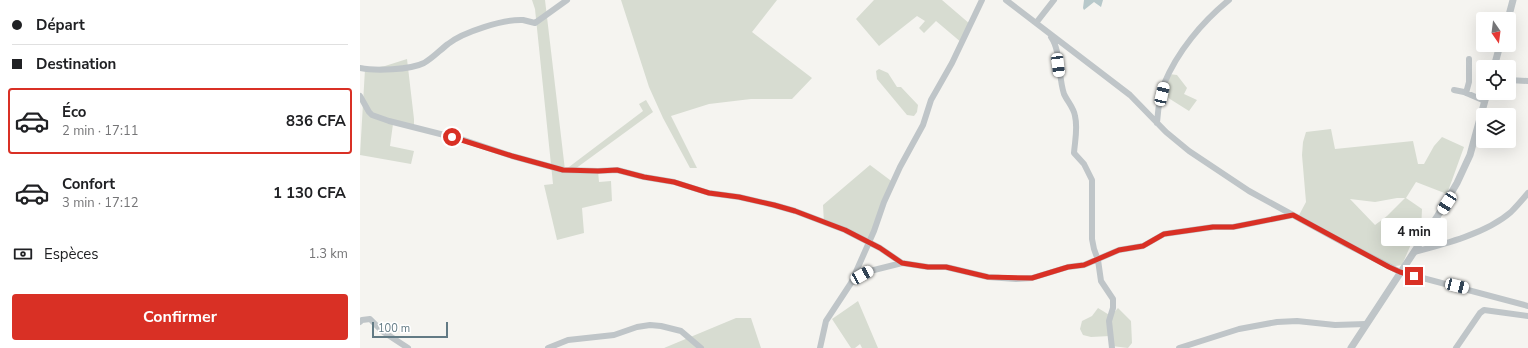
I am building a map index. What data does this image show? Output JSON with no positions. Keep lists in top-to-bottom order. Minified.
{"scale_bar":"100 m","north":"bottom","page":{"banner":["Départ","Destination"],"list":[{"name":"Éco","note":"2 min · 17:11","value":"836 CFA"},{"name":"Confort","note":"3 min · 17:12","value":"1 130 CFA"}],"bubble":"4 min","pay":["Espèces","1.3 km"],"buttons":"Confirmer","scale":"100 m"}}
